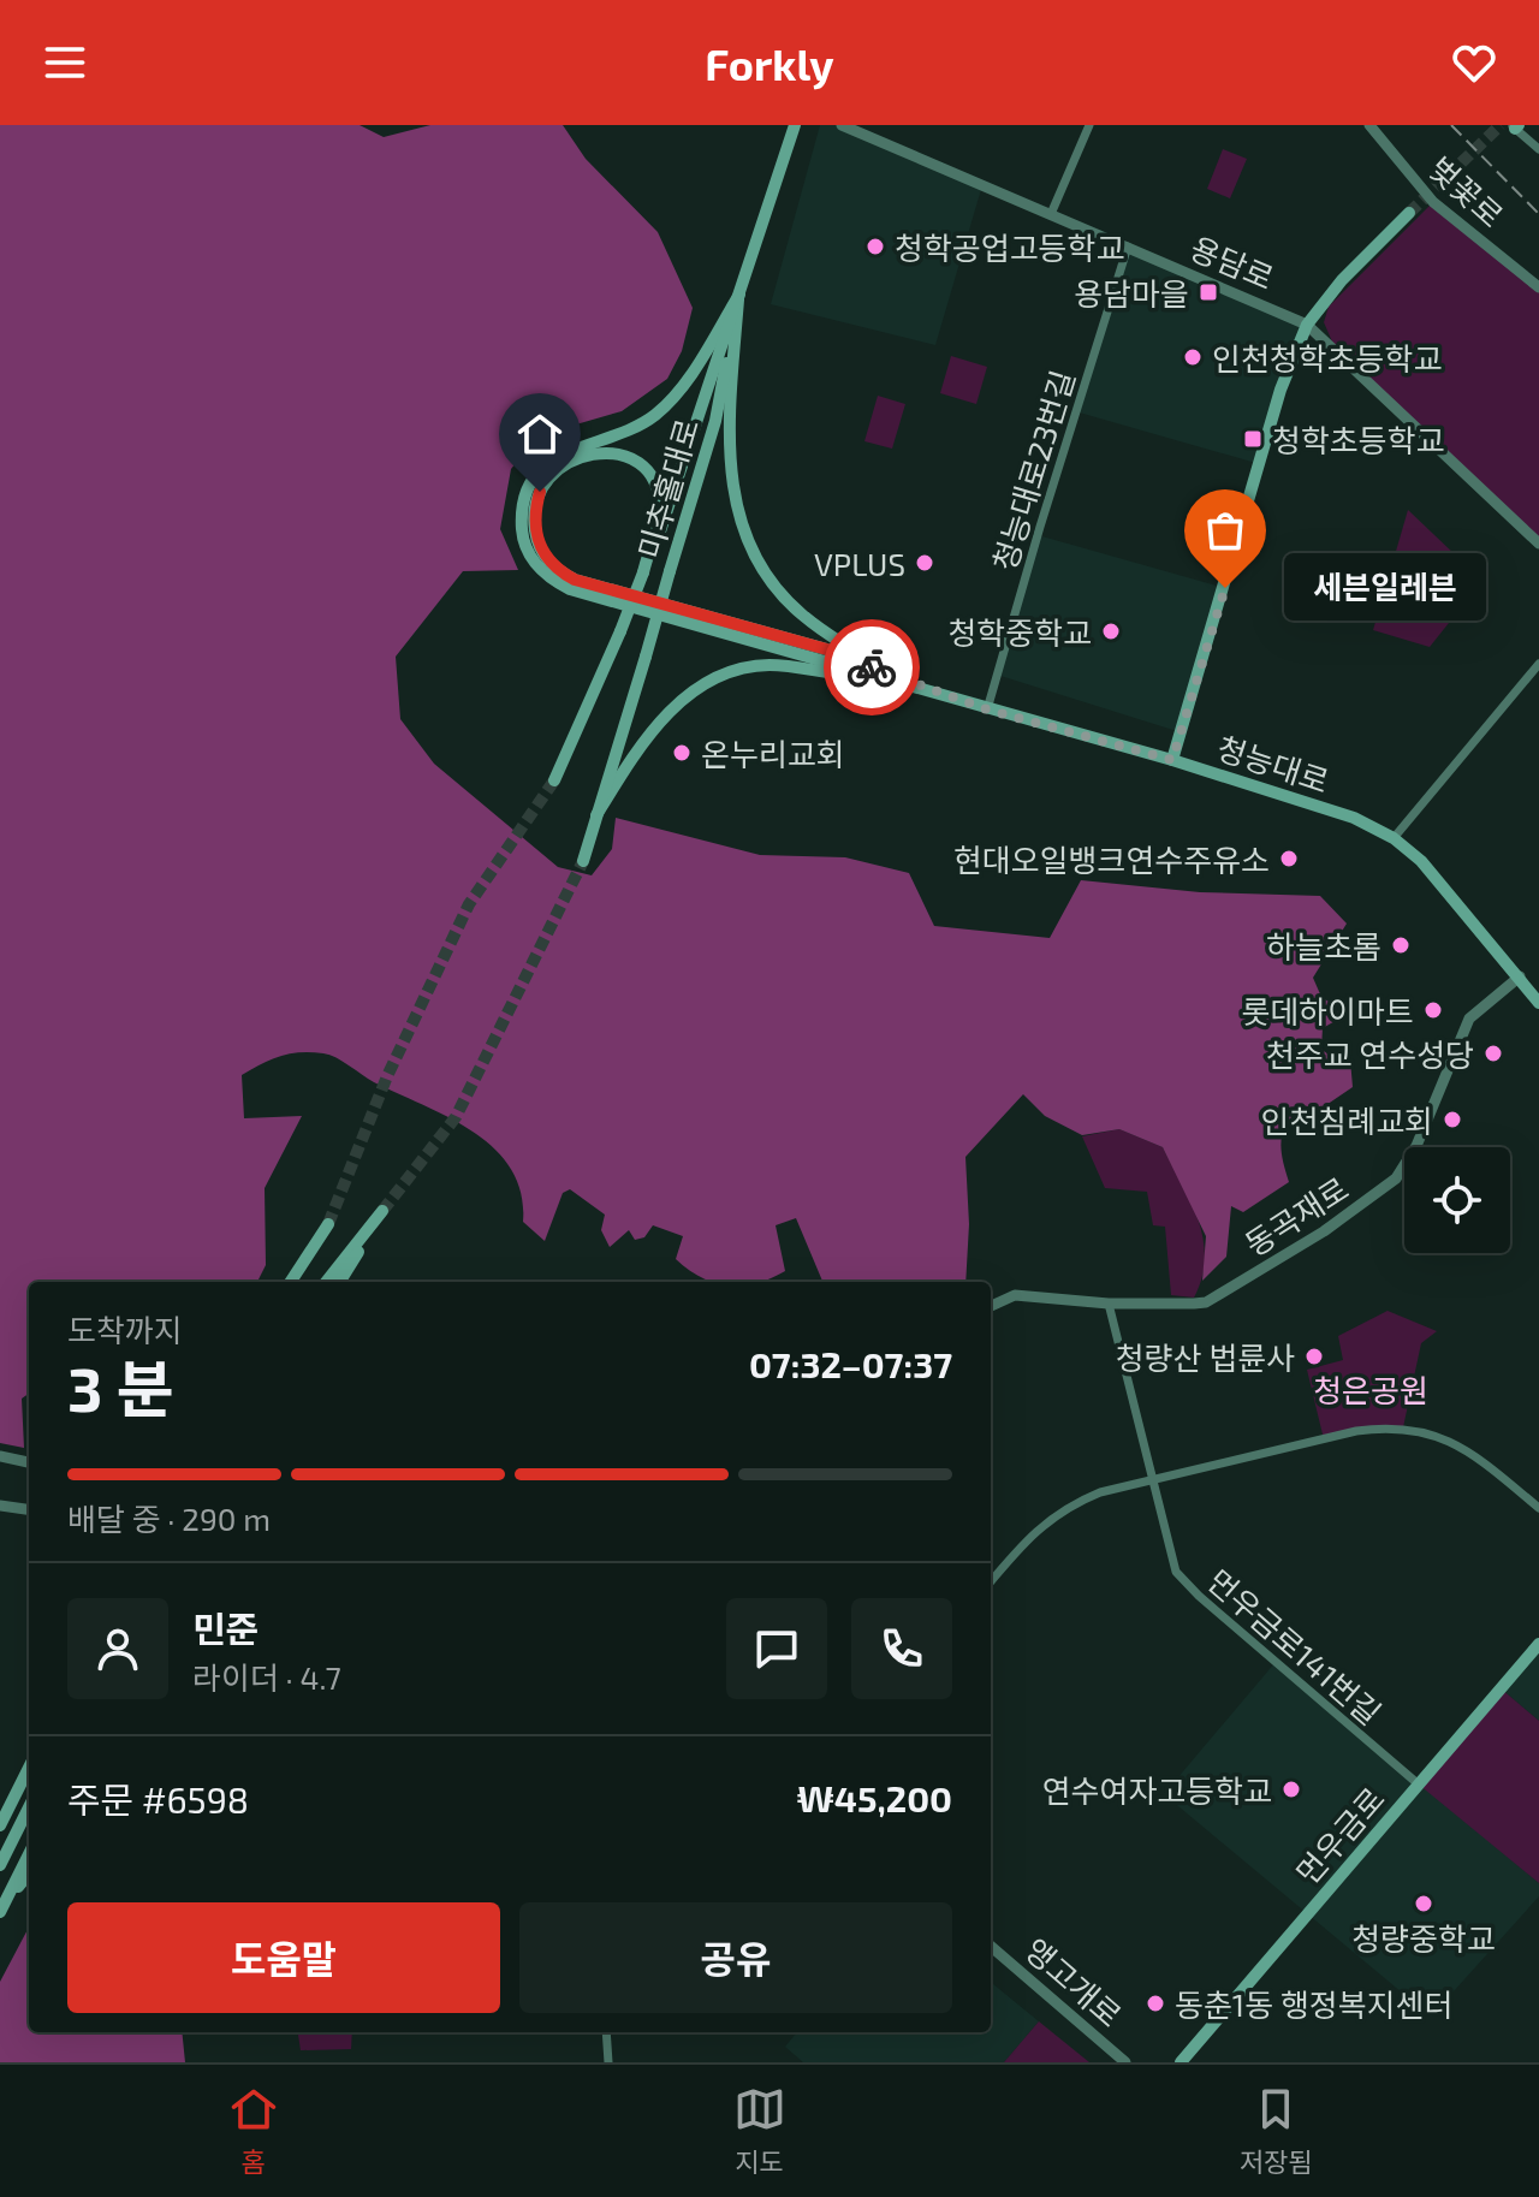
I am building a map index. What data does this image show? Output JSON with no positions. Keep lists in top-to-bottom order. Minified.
{"streets":{"main road":["미추홀대로","청능대로","먼우금로"],"street":["벚꽃로","용담로","청능대로23번길","동곡재로","먼우금로141번길","앵고개로"]},"crossings":[["용담로","청능대로23번길"],["청능대로23번길","청능대로"],["청능대로","동곡재로"],["동곡재로","먼우금로141번길"],["먼우금로141번길","먼우금로"]],"parks":["청은공원"],"places":{"other":["청학공업고등학교","인천청학초등학교","VPLUS","세븐일레븐","청학중학교","온누리교회","현대오일뱅크연수주유소","하늘초롬","롯데하이마트","천주교 연수성당","인천침례교회","청량산 법륜사","연수여자고등학교","청량중학교","동춘1동 행정복지센터"],"transit":["용담마을","청학초등학교"]},"page":{"header":"Forkly","bubble":"세븐일레븐","heading":["3 분","도착까지","07:32–07:37"],"panel":["민준","라이더 · 4.7","주문 #6598","₩45,200"],"bar":"배달 중 · 290 m","buttons":["도움말","공유"],"tabs":["홈","지도","저장됨"]}}
